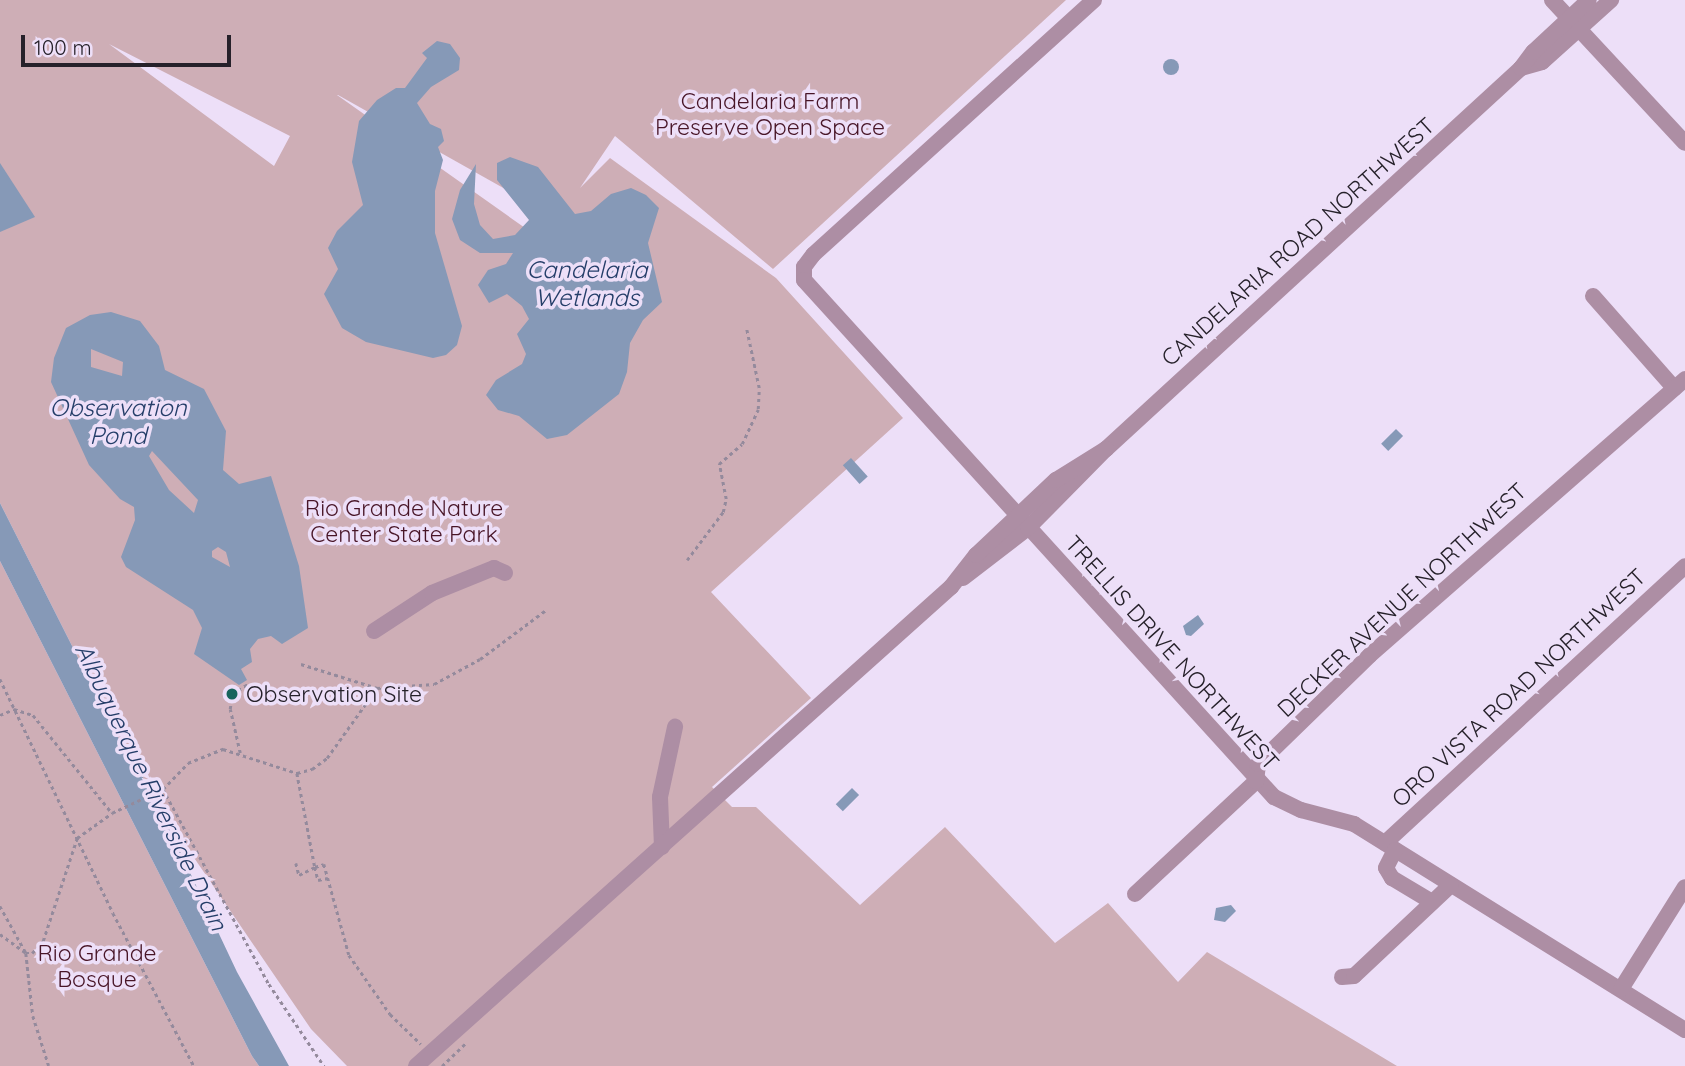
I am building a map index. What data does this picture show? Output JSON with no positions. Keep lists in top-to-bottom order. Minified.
{"streets":{"street":["CANDELARIA ROAD NORTHWEST","DECKER AVENUE NORTHWEST","TRELLIS DRIVE NORTHWEST","ORO VISTA ROAD NORTHWEST"]},"crossings":[["CANDELARIA ROAD NORTHWEST","TRELLIS DRIVE NORTHWEST"],["DECKER AVENUE NORTHWEST","TRELLIS DRIVE NORTHWEST"],["TRELLIS DRIVE NORTHWEST","ORO VISTA ROAD NORTHWEST"]],"water":["Candelaria Wetlands","Observation Pond","Albuquerque Riverside Drain"],"parks":["Candelaria Farm Preserve Open Space","Rio Grande Nature Center State Park","Rio Grande Bosque"],"places":["Observation Site"],"scale_bar":"100 m"}
